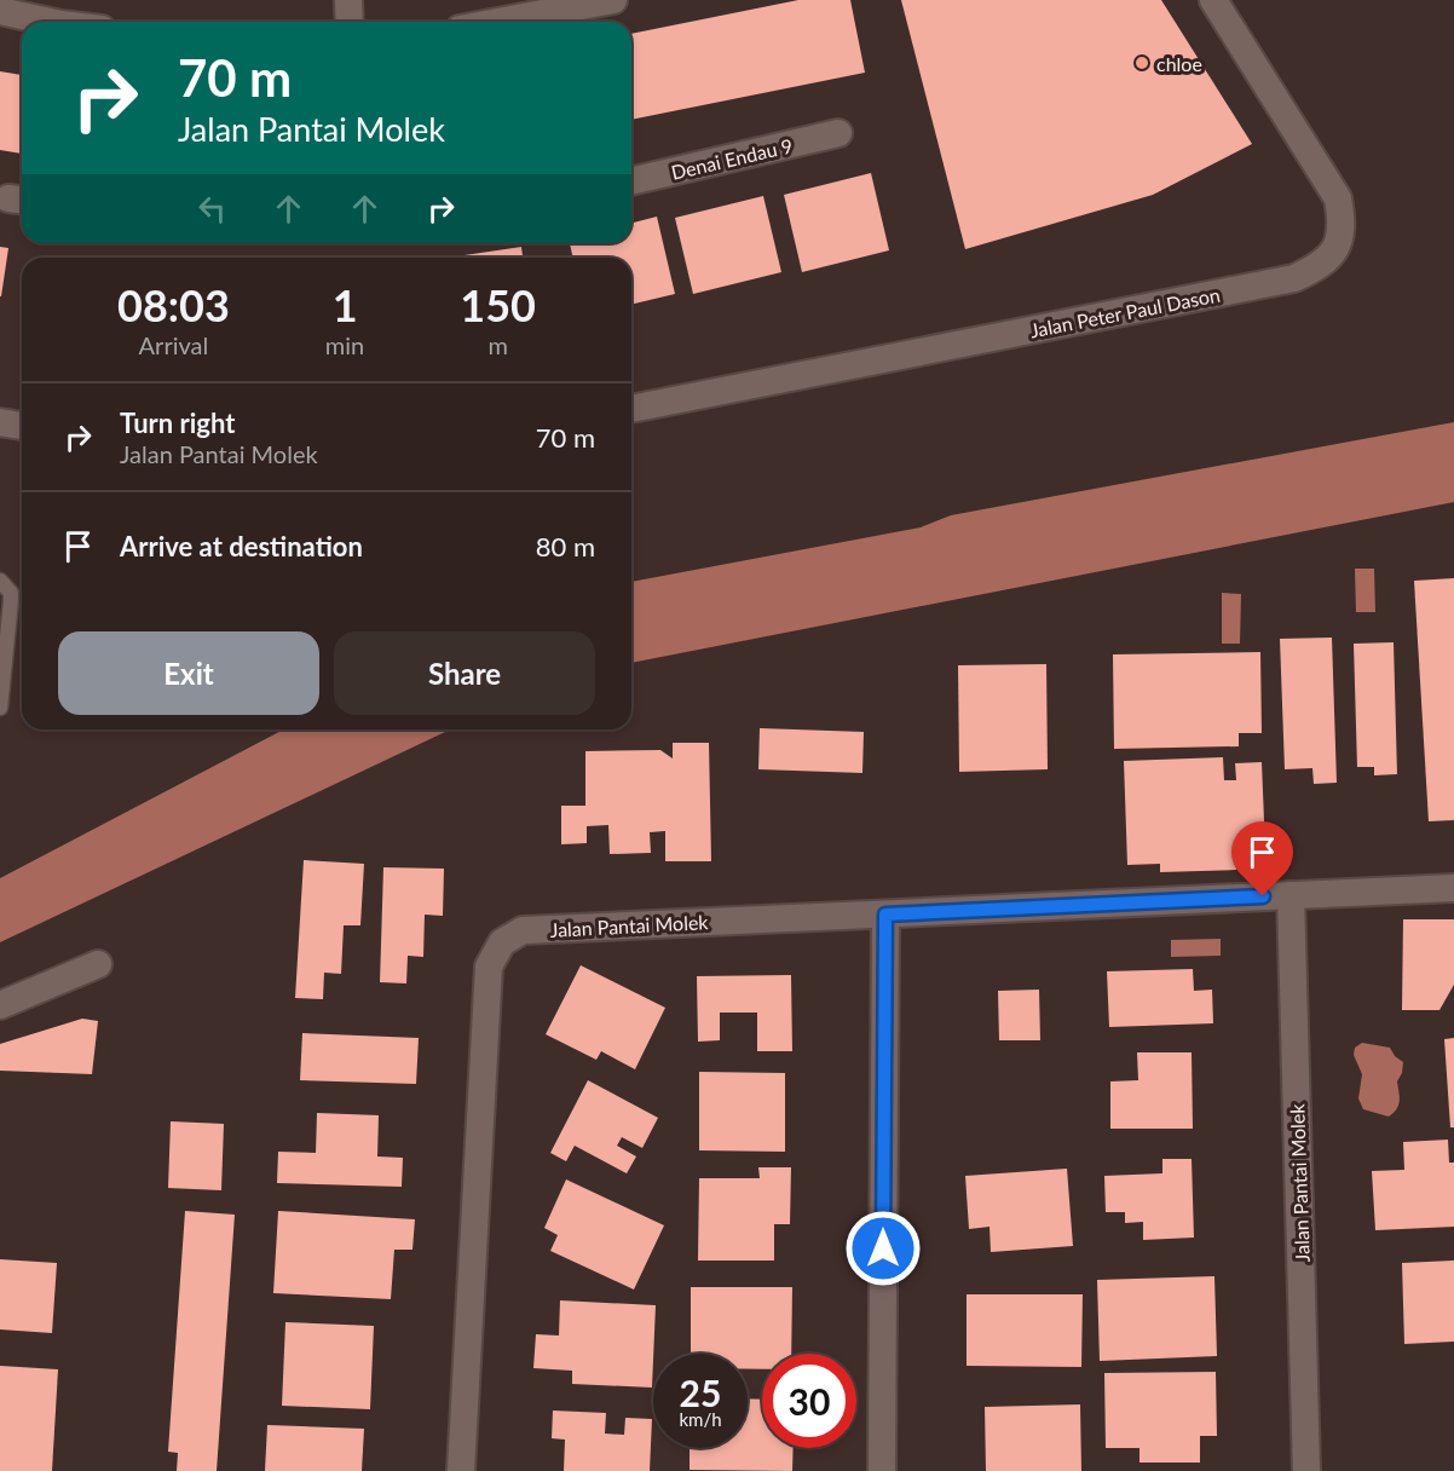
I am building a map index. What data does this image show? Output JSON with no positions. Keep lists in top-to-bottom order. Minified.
{"streets":{"street":["Denai Endau 9","Jalan Peter Paul Dason","Jalan Pantai Molek"]},"places":["chloe"],"page":{"turn":["70 m","Jalan Pantai Molek"],"eta":["08:03","Arrival","1","min","150","m"],"list":[{"name":"Turn right","note":"Jalan Pantai Molek","value":"70 m"},{"name":"Arrive at destination","value":"80 m"}],"buttons":["Exit","Share"],"speed":"25 km/h","limit":"30"}}
